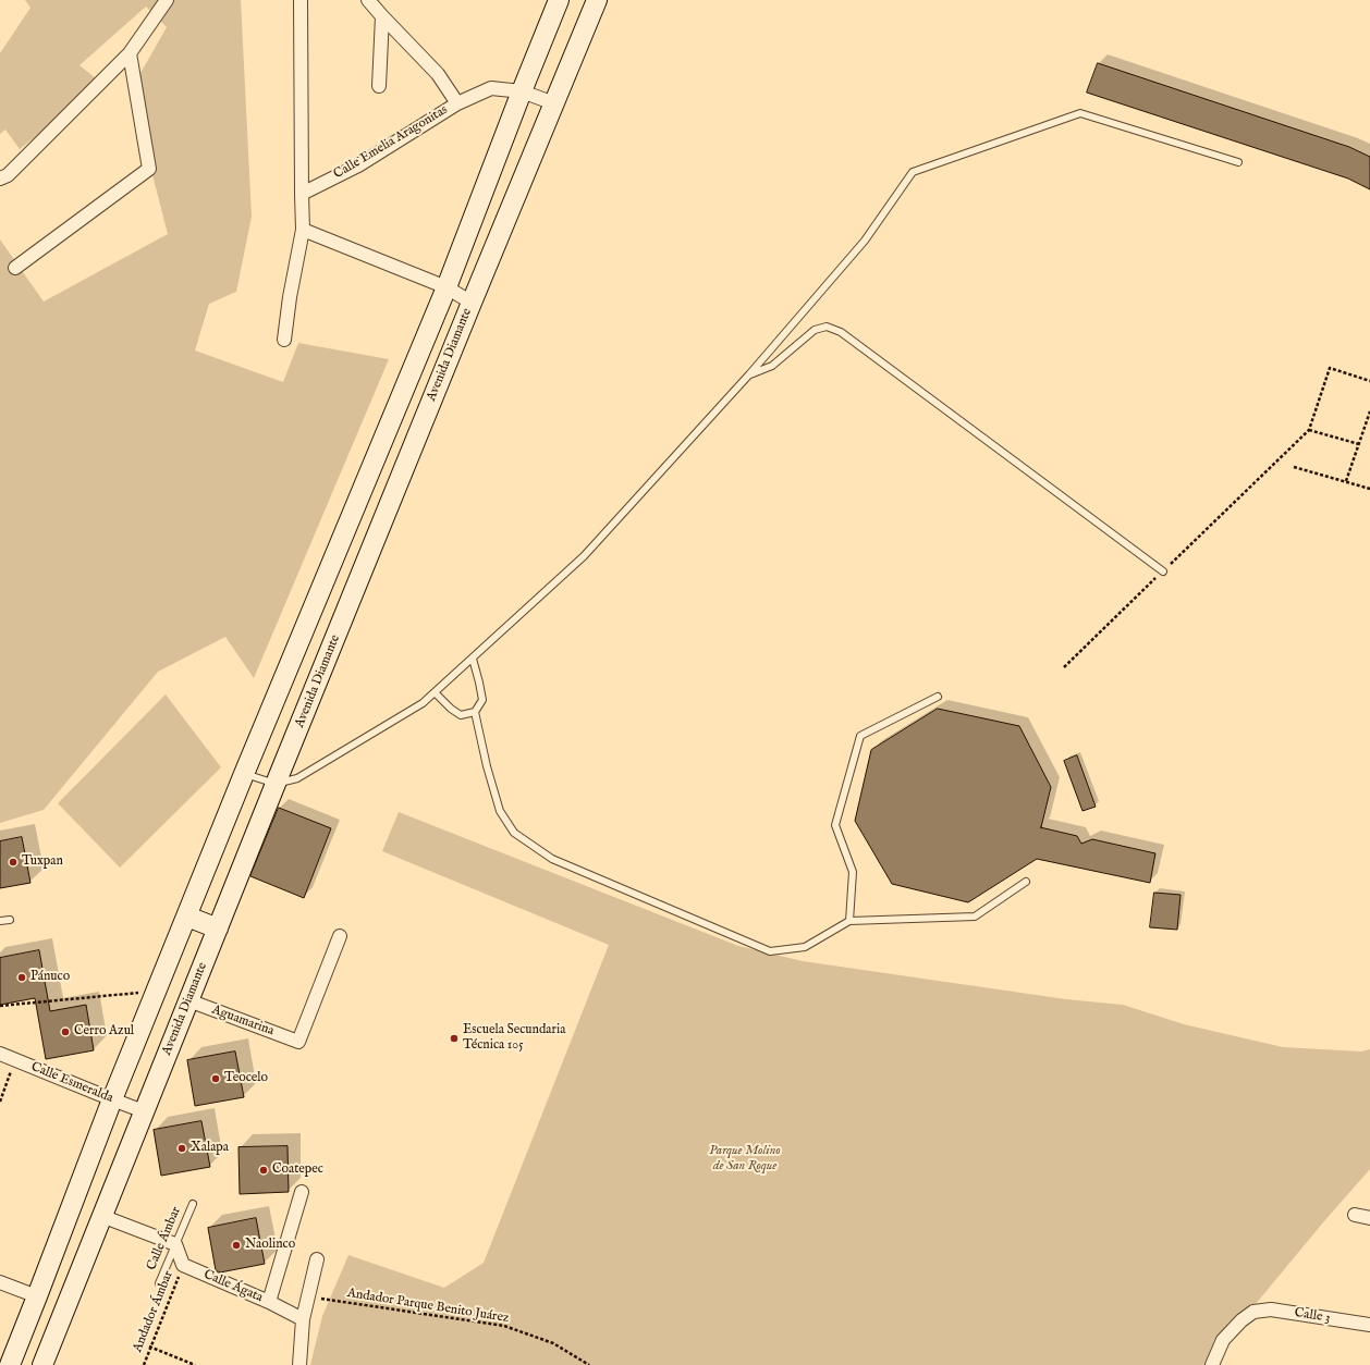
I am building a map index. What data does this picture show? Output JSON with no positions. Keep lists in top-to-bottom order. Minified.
{"streets":{"main road":["Avenida Diamante"],"street":["Calle Emelia Aragonitas","Aguamarina","Calle Esmeralda","Calle Ágata","Calle 3"],"lane":["Calle Ámbar"],"path":["Andador Parque Benito Juárez","Andador Ámbar"]},"crossings":[["Calle Emelia Aragonitas","Avenida Diamante"],["Avenida Diamante","Aguamarina"],["Avenida Diamante","Calle Esmeralda"],["Calle Ágata","Andador Ámbar"]],"parks":["Parque Molino de San Roque"],"places":["Tuxpan","Pánuco","Cerro Azul","Escuela Secundaria Técnica 105","Teocelo","Xalapa","Coatepec","Naolinco"]}
